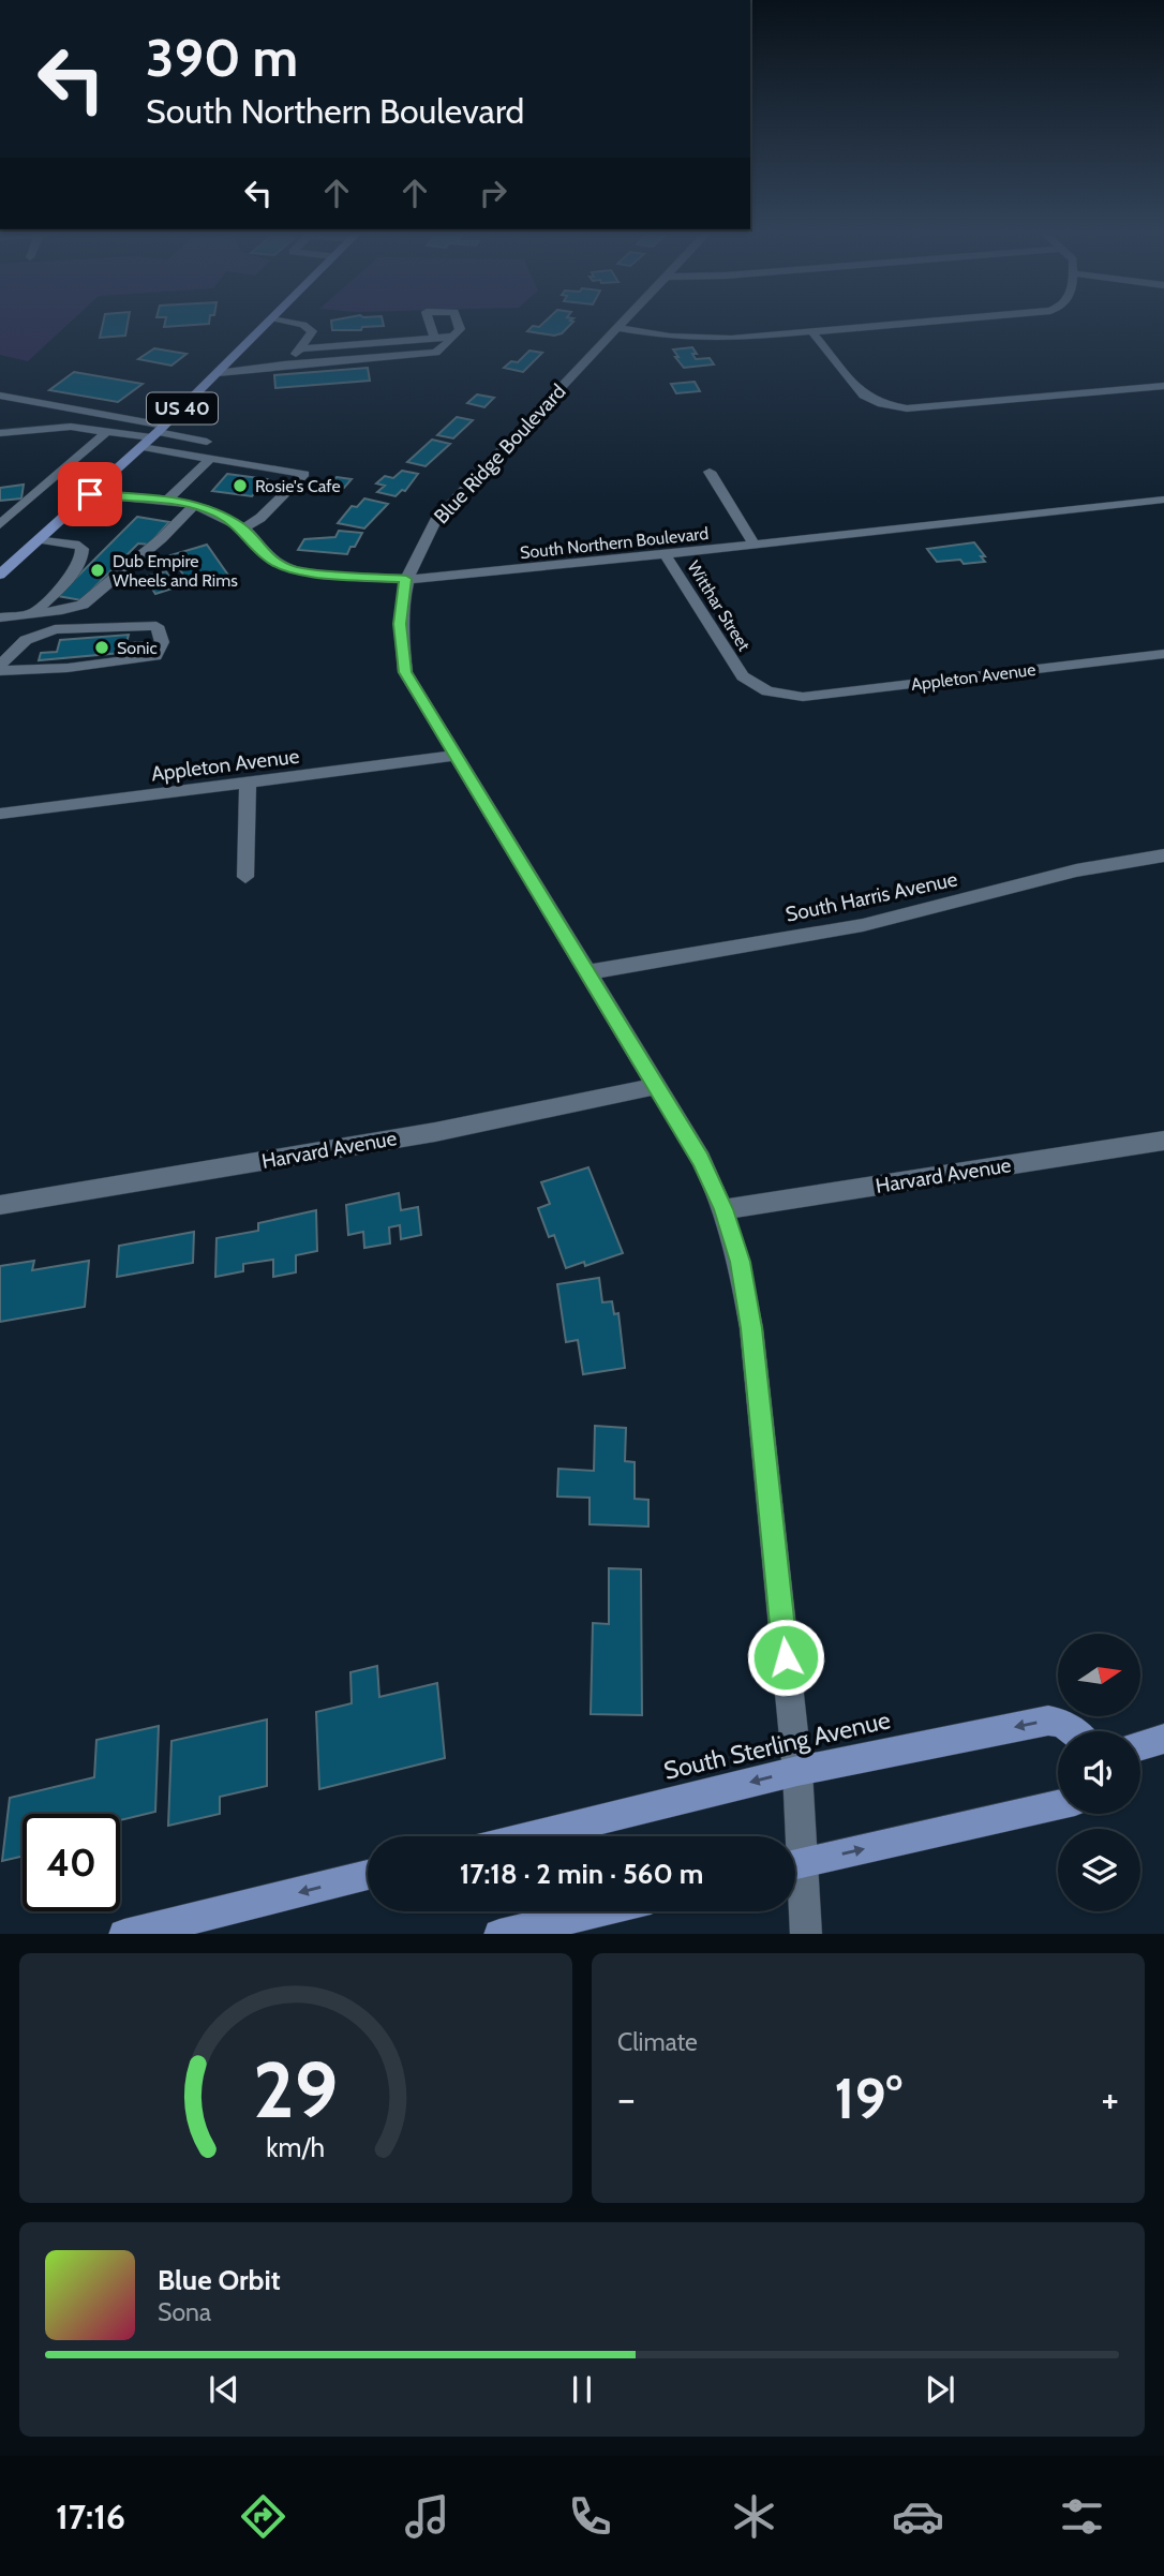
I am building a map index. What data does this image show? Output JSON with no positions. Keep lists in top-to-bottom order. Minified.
{"streets":{"main road":["US 40","South Sterling Avenue"],"street":["Blue Ridge Boulevard","South Northern Boulevard","Witthar Street","Appleton Avenue","South Harris Avenue","Harvard Avenue"]},"crossings":[["US 40","South Northern Boulevard"],["Blue Ridge Boulevard","South Northern Boulevard"],["Blue Ridge Boulevard","Appleton Avenue"],["Blue Ridge Boulevard","South Harris Avenue"],["Blue Ridge Boulevard","Harvard Avenue"],["Blue Ridge Boulevard","South Sterling Avenue"],["South Northern Boulevard","Witthar Street"],["Witthar Street","Appleton Avenue"]],"places":["Rosie's Cafe","Dub Empire Wheels and Rims","Sonic"],"north":"right","page":{"turn":["390 m","South Northern Boulevard"],"limit":"40","trip":"17:18 · 2 min · 560 m","tile":"Climate","heat":["−","19°","+"],"song":["Blue Orbit","Sona"],"tabs":"17:16","gauge":["29","km/h"]}}
